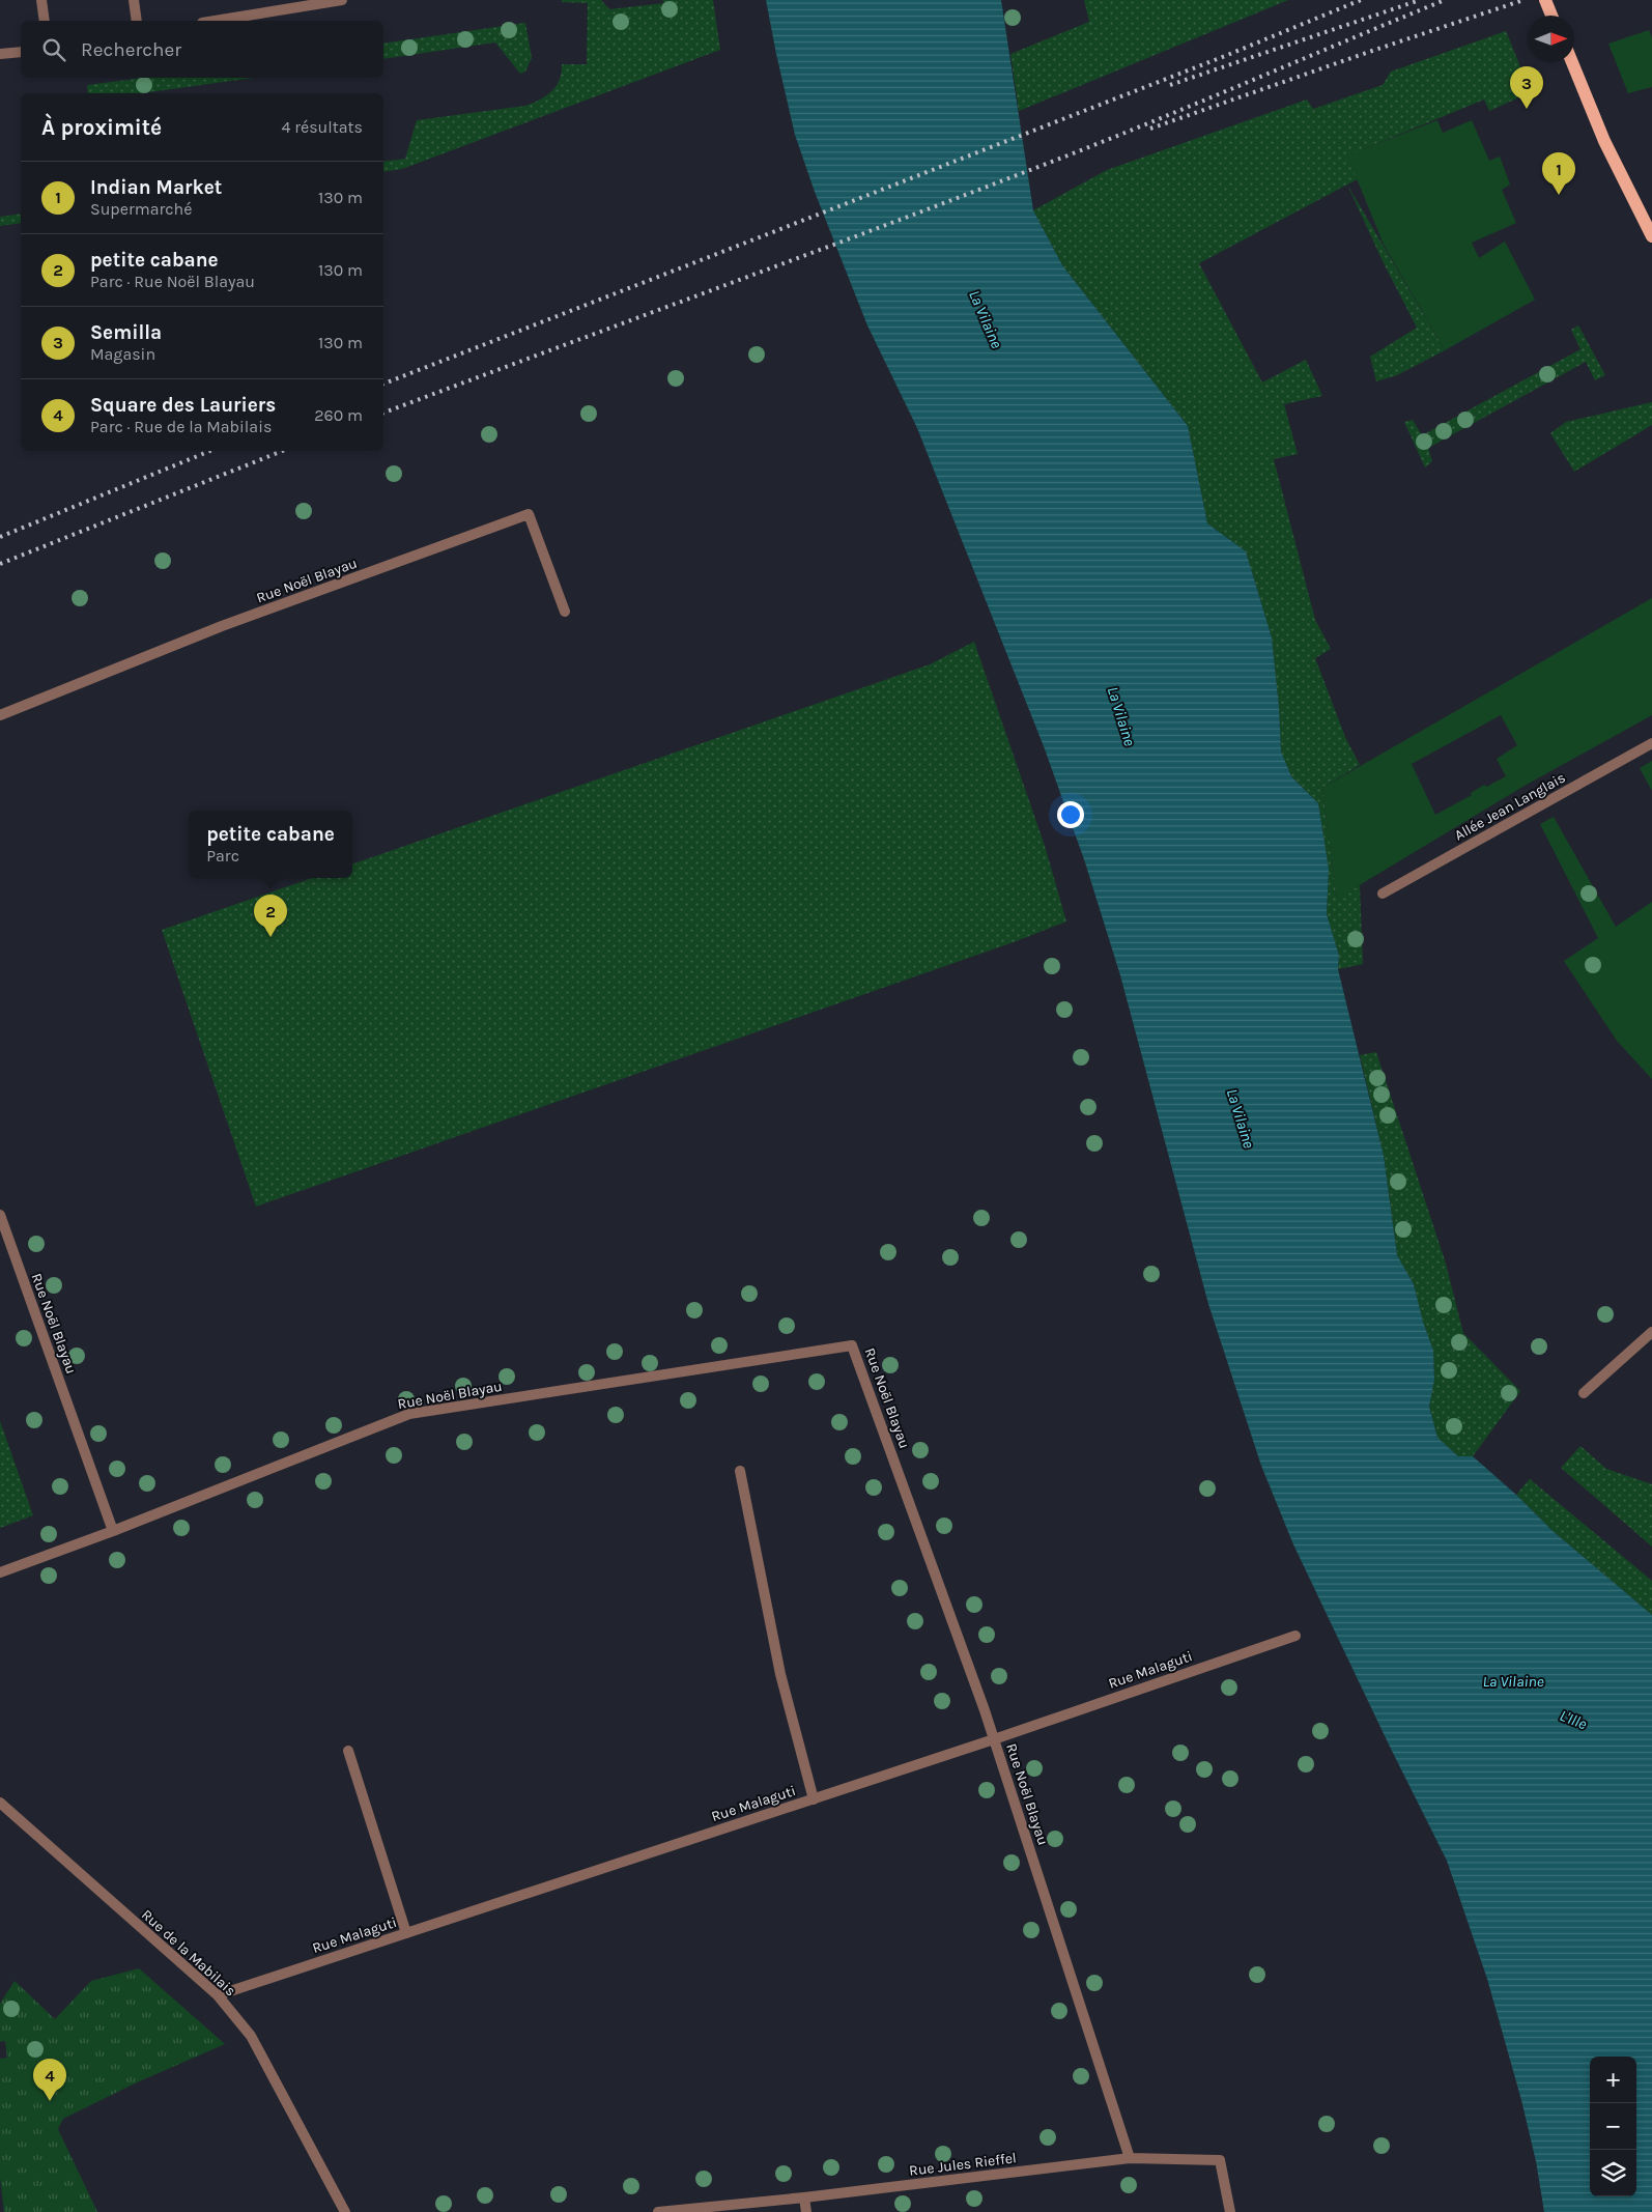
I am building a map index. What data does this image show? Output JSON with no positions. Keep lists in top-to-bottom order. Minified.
{"streets":{"street":["Rue Noël Blayau","Allée Jean Langlais","Rue Malaguti","Rue de la Mabilais","Rue Jules Rieffel"]},"crossings":[["Rue Noël Blayau","Rue Malaguti"],["Rue Noël Blayau","Rue Jules Rieffel"],["Rue Malaguti","Rue de la Mabilais"]],"water":["La Vilaine","L'Ille"],"north":"right","page":{"search":"Rechercher","pins":["3","1","2","4"],"heading":["À proximité","4 résultats"],"list":[{"mark":"1","name":"Indian Market","note":"Supermarché","value":"130 m"},{"mark":"2","name":"petite cabane","note":"Parc · Rue Noël Blayau","value":"130 m"},{"mark":"3","name":"Semilla","note":"Magasin","value":"130 m"},{"mark":"4","name":"Square des Lauriers","note":"Parc · Rue de la Mabilais","value":"260 m"}],"popup":["petite cabane","Parc"],"map_buttons":["+","−"]}}
